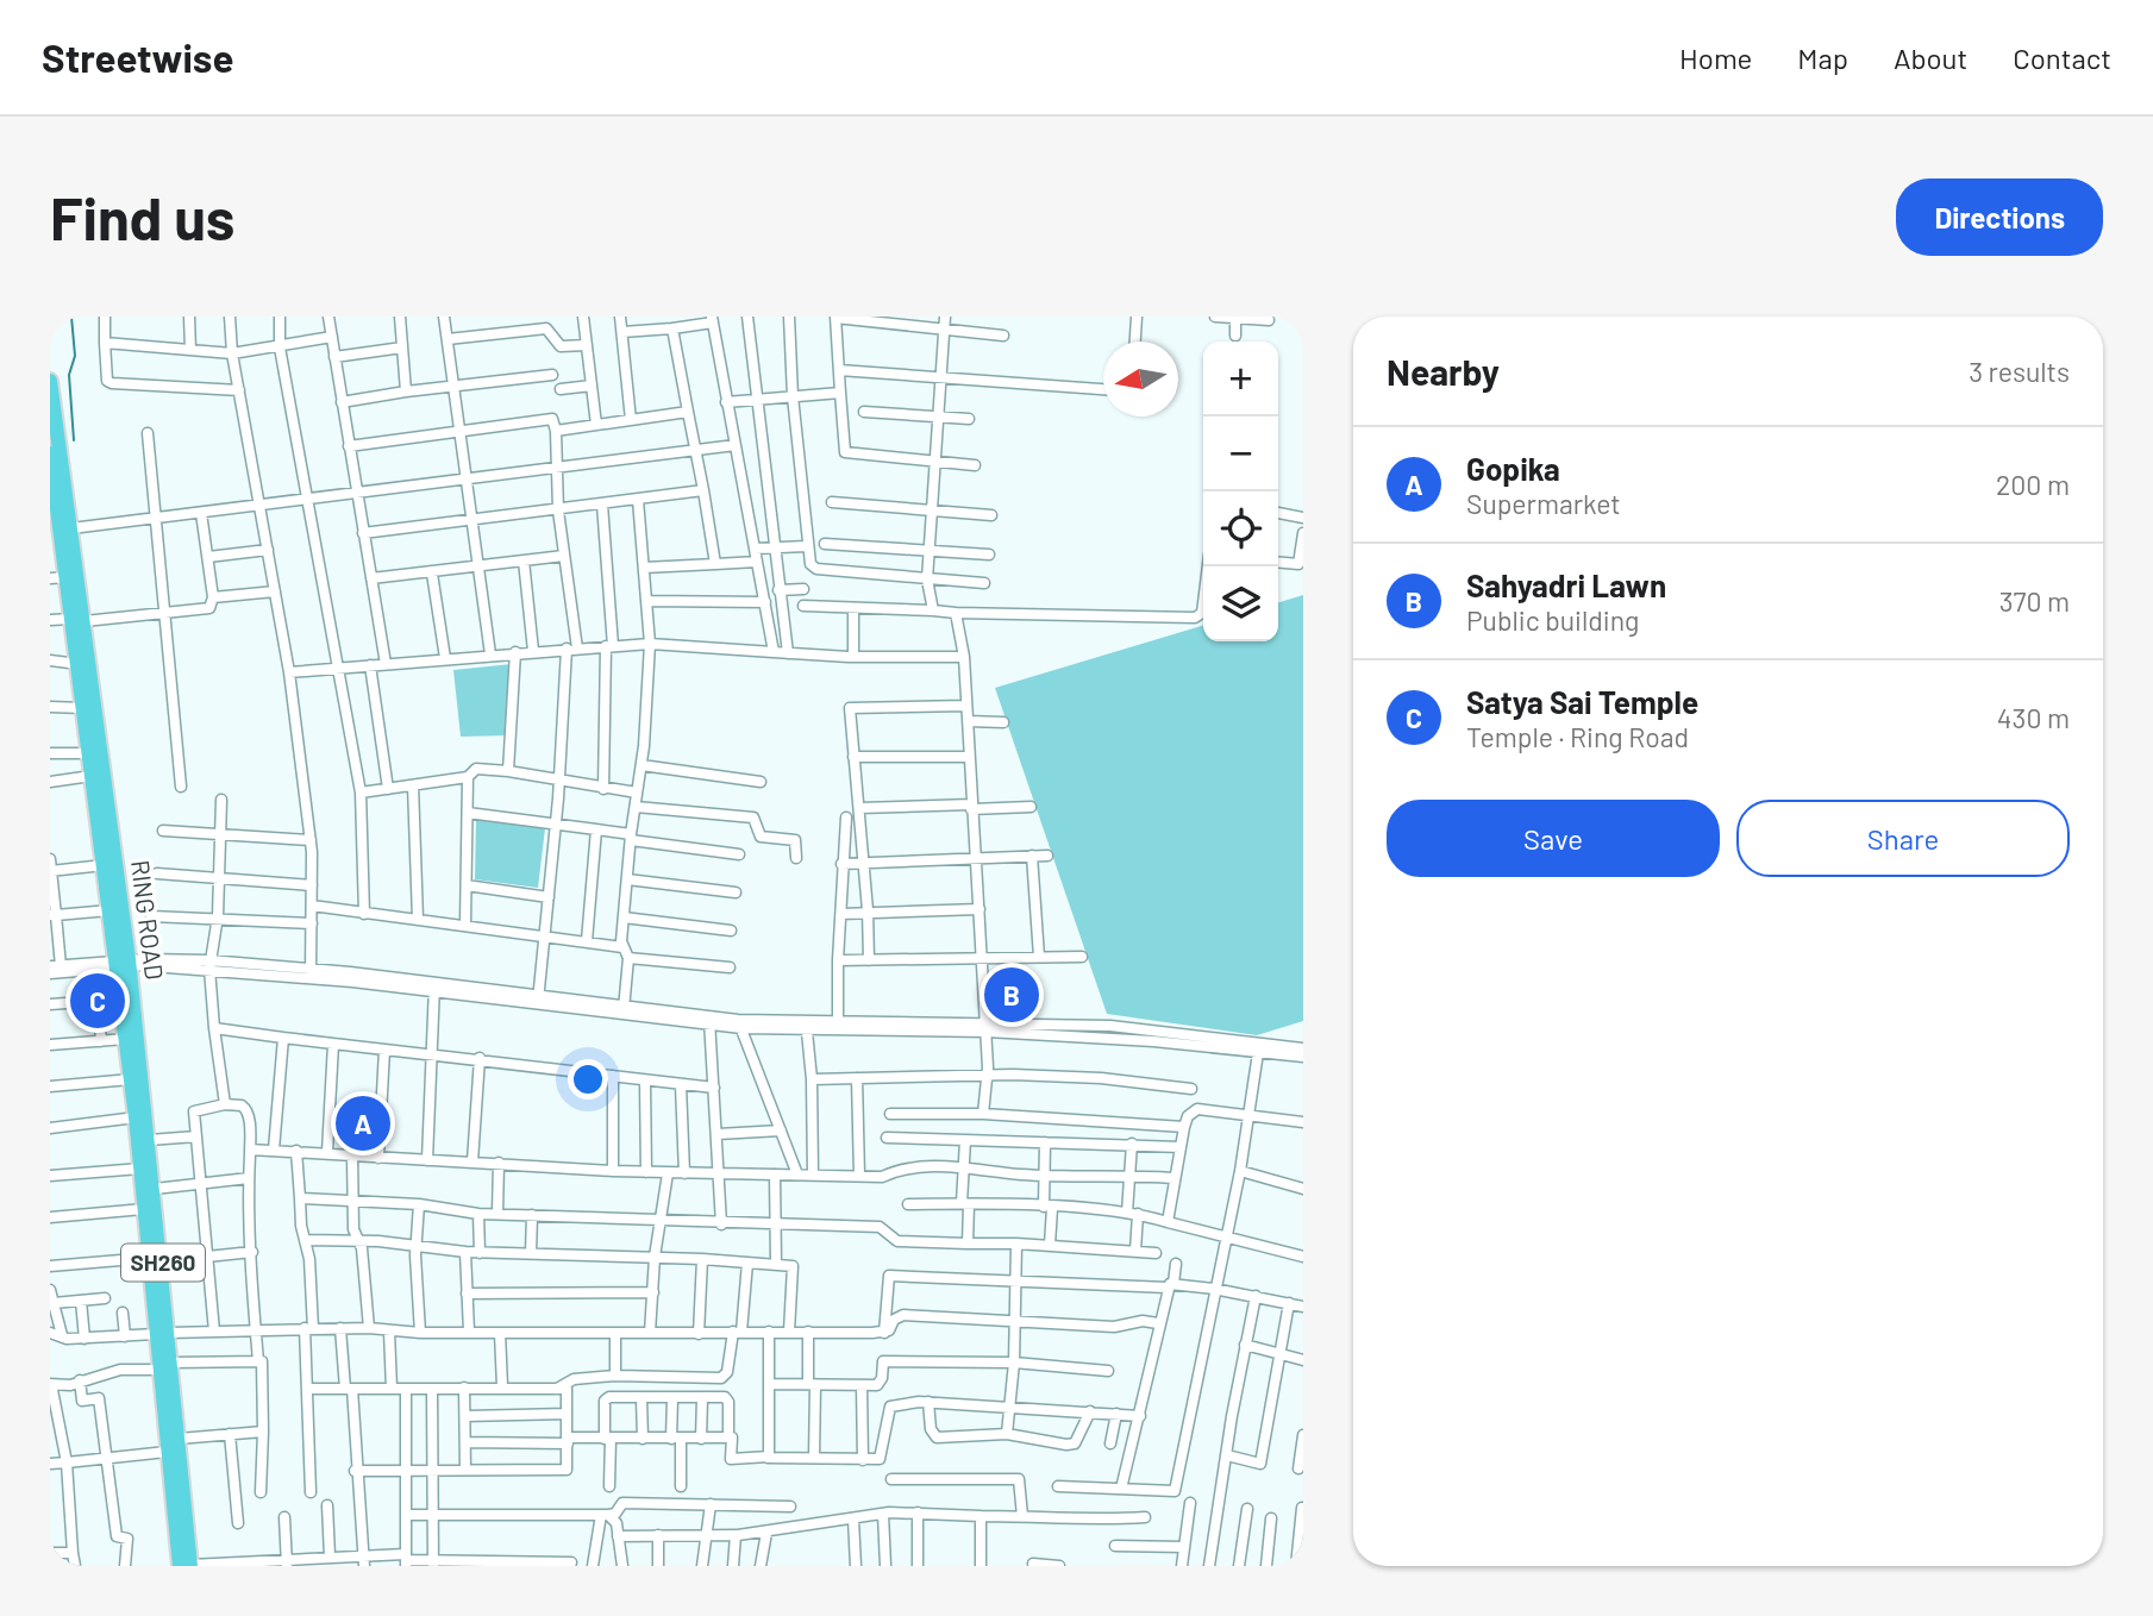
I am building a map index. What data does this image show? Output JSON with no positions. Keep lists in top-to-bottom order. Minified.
{"streets":{"highway":["RING ROAD","SH260"]},"north":"left","page":{"header":"Streetwise","nav":["Home","Map","About","Contact"],"buttons":["Directions",["Save","Share"]],"title":"Find us","heading":["Nearby","3 results"],"map_buttons":["+","−"],"list":[{"mark":"A","name":"Gopika","note":"Supermarket","value":"200 m"},{"mark":"B","name":"Sahyadri Lawn","note":"Public building","value":"370 m"},{"mark":"C","name":"Satya Sai Temple","note":"Temple · Ring Road","value":"430 m"}],"pins":["B","C","A"]}}
